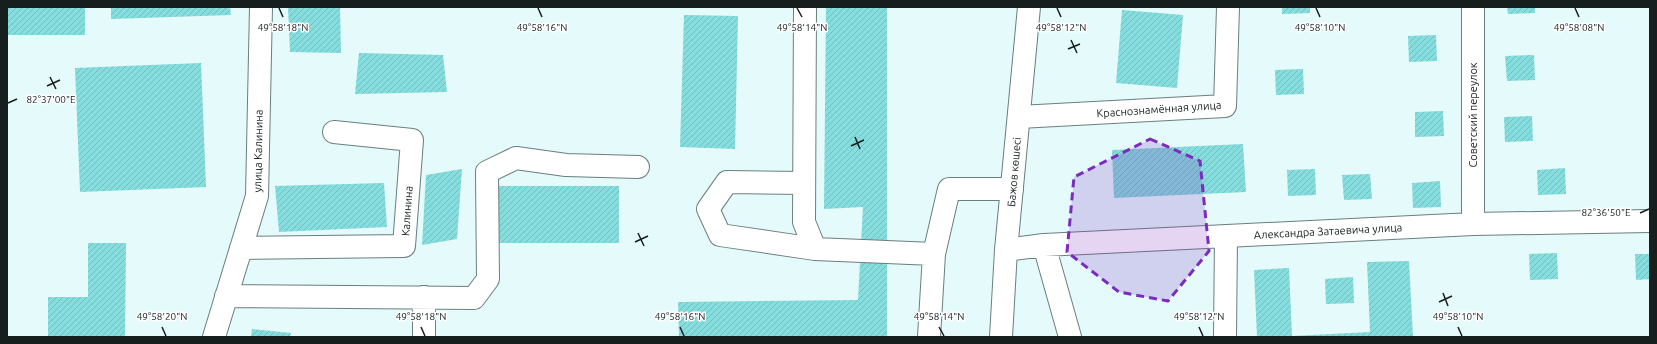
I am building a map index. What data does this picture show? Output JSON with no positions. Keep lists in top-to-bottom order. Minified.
{"streets":{"street":["Краснознамённая улица","Советский переулок","улица Калинина","Бажов көшесі","Калинина","Александра Затаевича улица"]},"crossings":[["Краснознамённая улица","Бажов көшесі"],["Советский переулок","Александра Затаевича улица"],["улица Калинина","Калинина"],["Бажов көшесі","Александра Затаевича улица"]],"coordinates":["49°58'18\"N","49°58'16\"N","49°58'14\"N","49°58'12\"N","49°58'10\"N","49°58'08\"N","82°37'00\"E","82°36'50\"E","49°58'20\"N"]}
